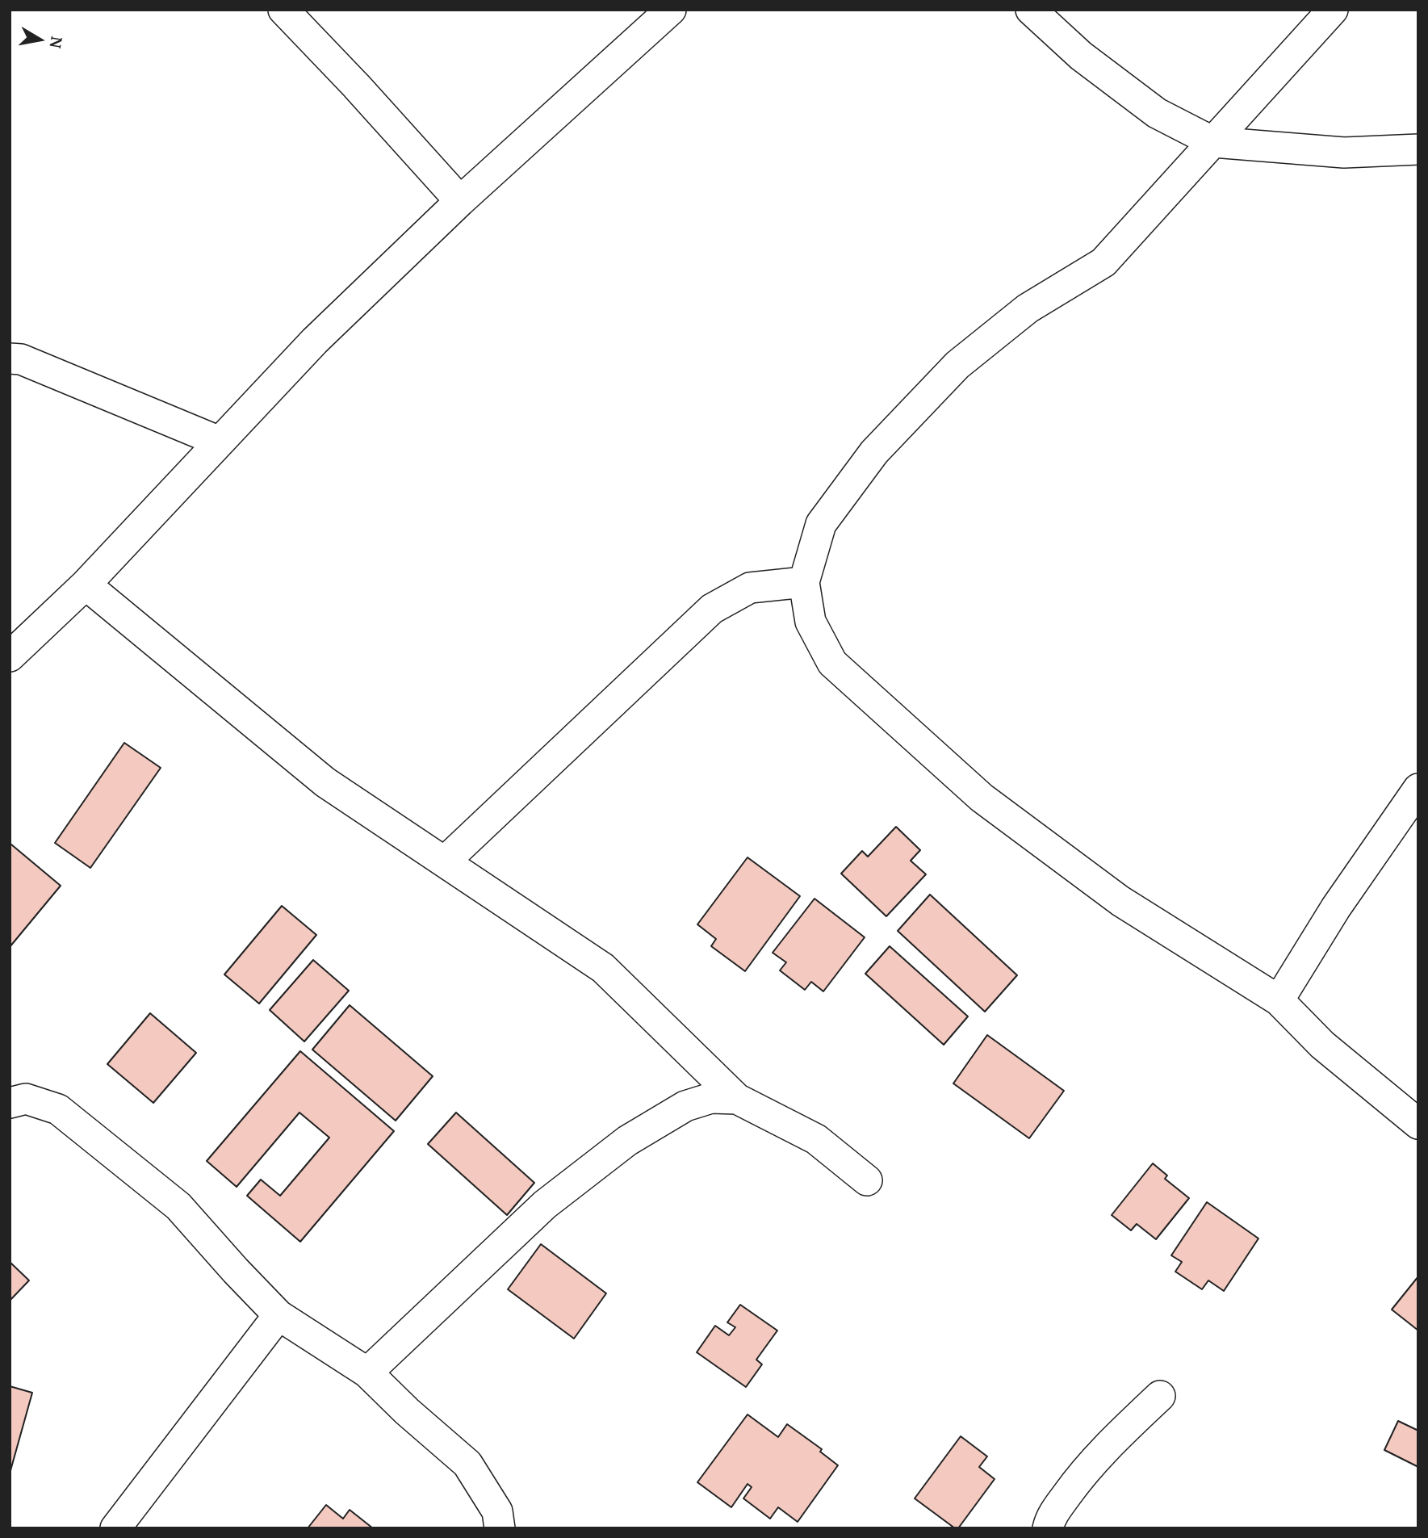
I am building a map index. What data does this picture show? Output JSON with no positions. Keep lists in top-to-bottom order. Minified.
{"north":"right"}
